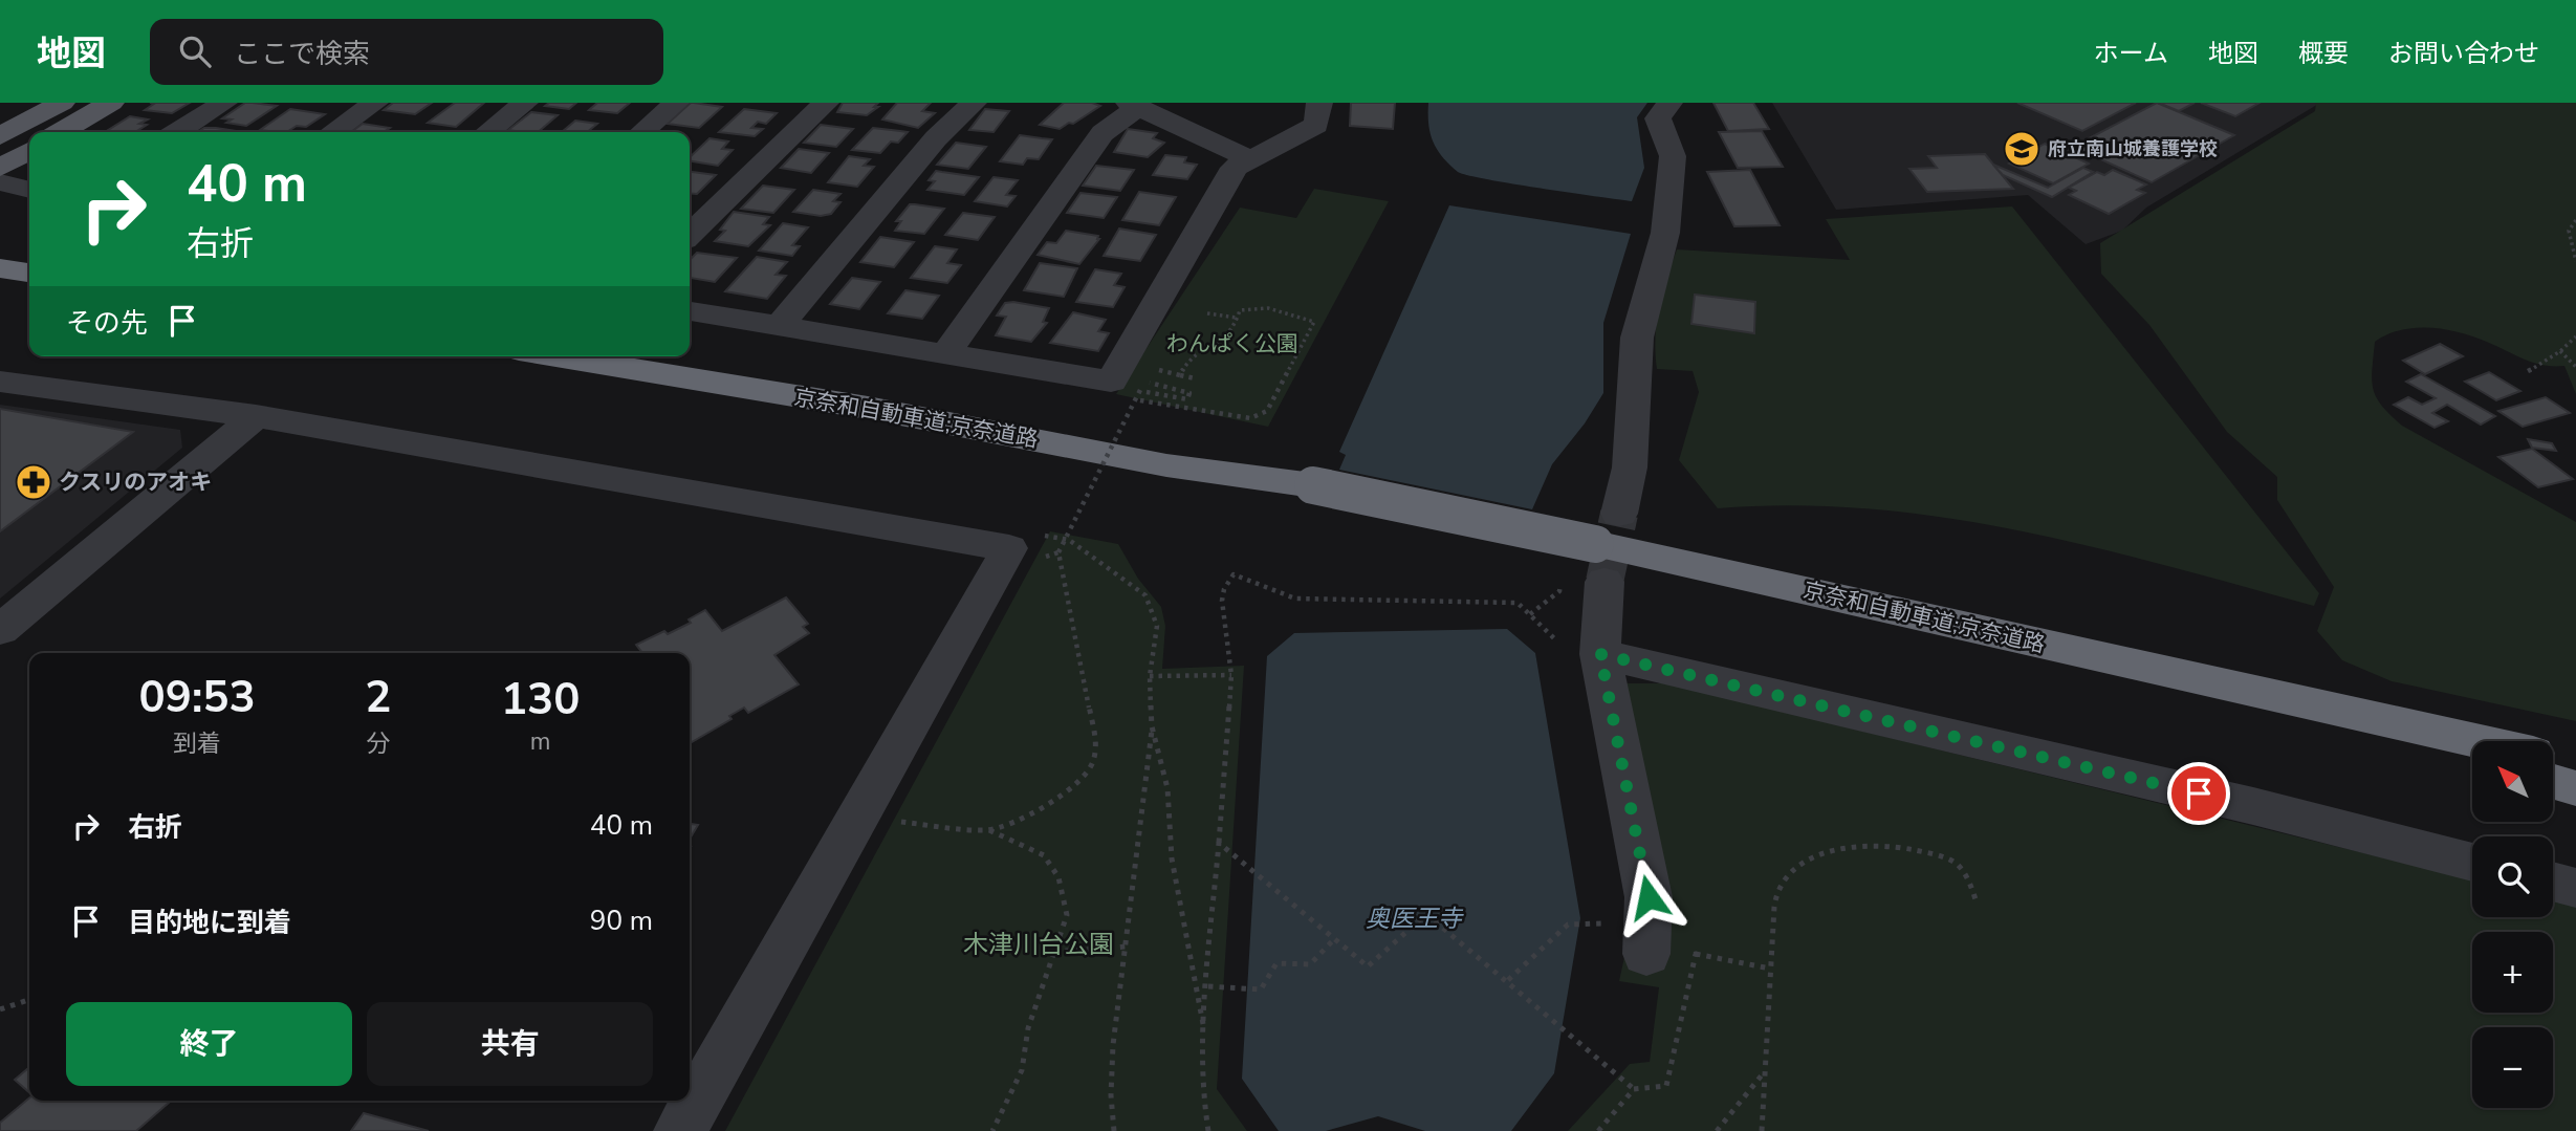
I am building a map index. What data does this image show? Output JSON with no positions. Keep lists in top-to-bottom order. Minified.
{"streets":{"highway":["京奈和自動車道;京奈道路"]},"water":["奥医王寺"],"parks":["わんぱく公園","木津川台公園"],"places":{"school or university":["府立南山城養護学校"],"pharmacy":["クスリのアオキ"]},"north":"top left","page":{"header":"地図","search":"ここで検索","nav":["ホーム","地図","概要","お問い合わせ"],"turn":["40 m","右折"],"then":"その先","eta":["09:53","到着","2","分","130","m"],"map_buttons":["+","−"],"list":[{"name":"右折","value":"40 m"},{"name":"目的地に到着","value":"90 m"}],"buttons":["終了","共有"]}}
